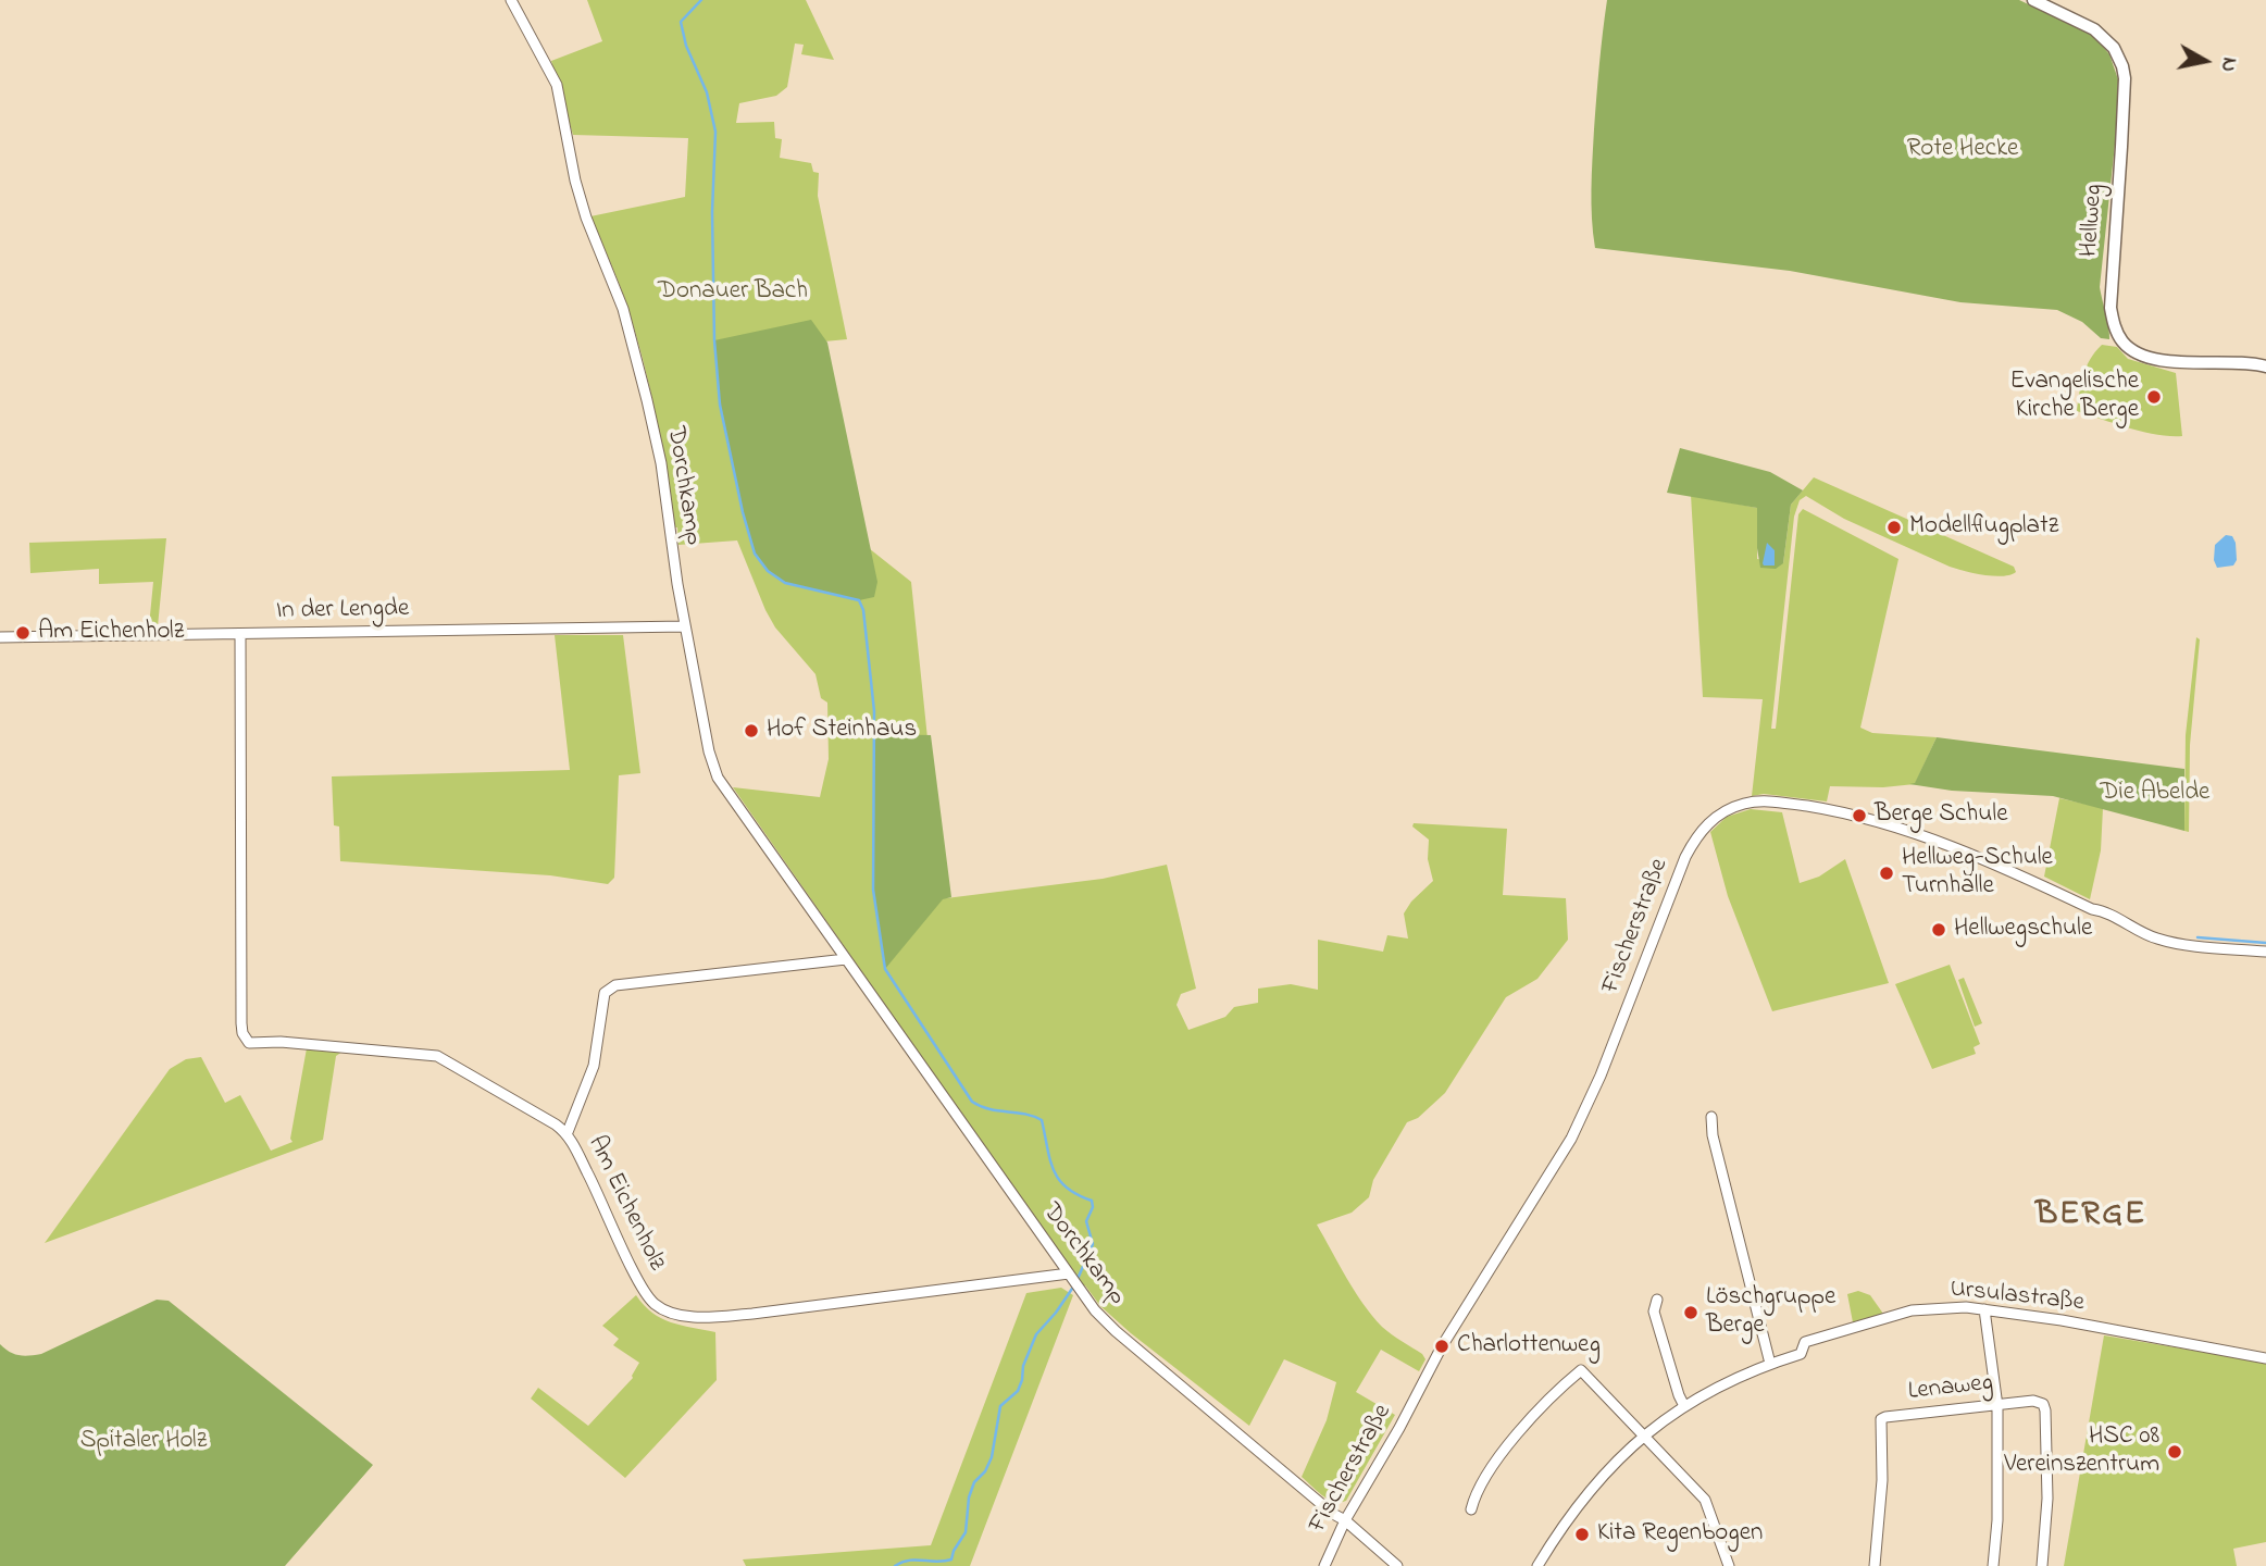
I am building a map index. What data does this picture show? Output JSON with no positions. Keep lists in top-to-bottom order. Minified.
{"streets":{"street":["Hellweg","Dorchkamp","In der Lengde","Fischerstraße","Am Eichenholz","Ursulastraße","Lenaweg"]},"crossings":[["Dorchkamp","In der Lengde"],["Dorchkamp","Fischerstraße"],["Dorchkamp","Am Eichenholz"],["In der Lengde","Am Eichenholz"]],"districts":["BERGE"],"parks":["Rote Hecke","Donauer Bach","Die Abelde","Spitaler Holz"],"places":["Evangelische Kirche Berge","Modellflugplatz","Am Eichenholz","Hof Steinhaus","Berge Schule","Hellweg-Schule Turnhalle","Hellwegschule","Löschgruppe Berge","Charlottenweg","HSC 08 Vereinszentrum","Kita Regenbogen"],"north":"right"}
